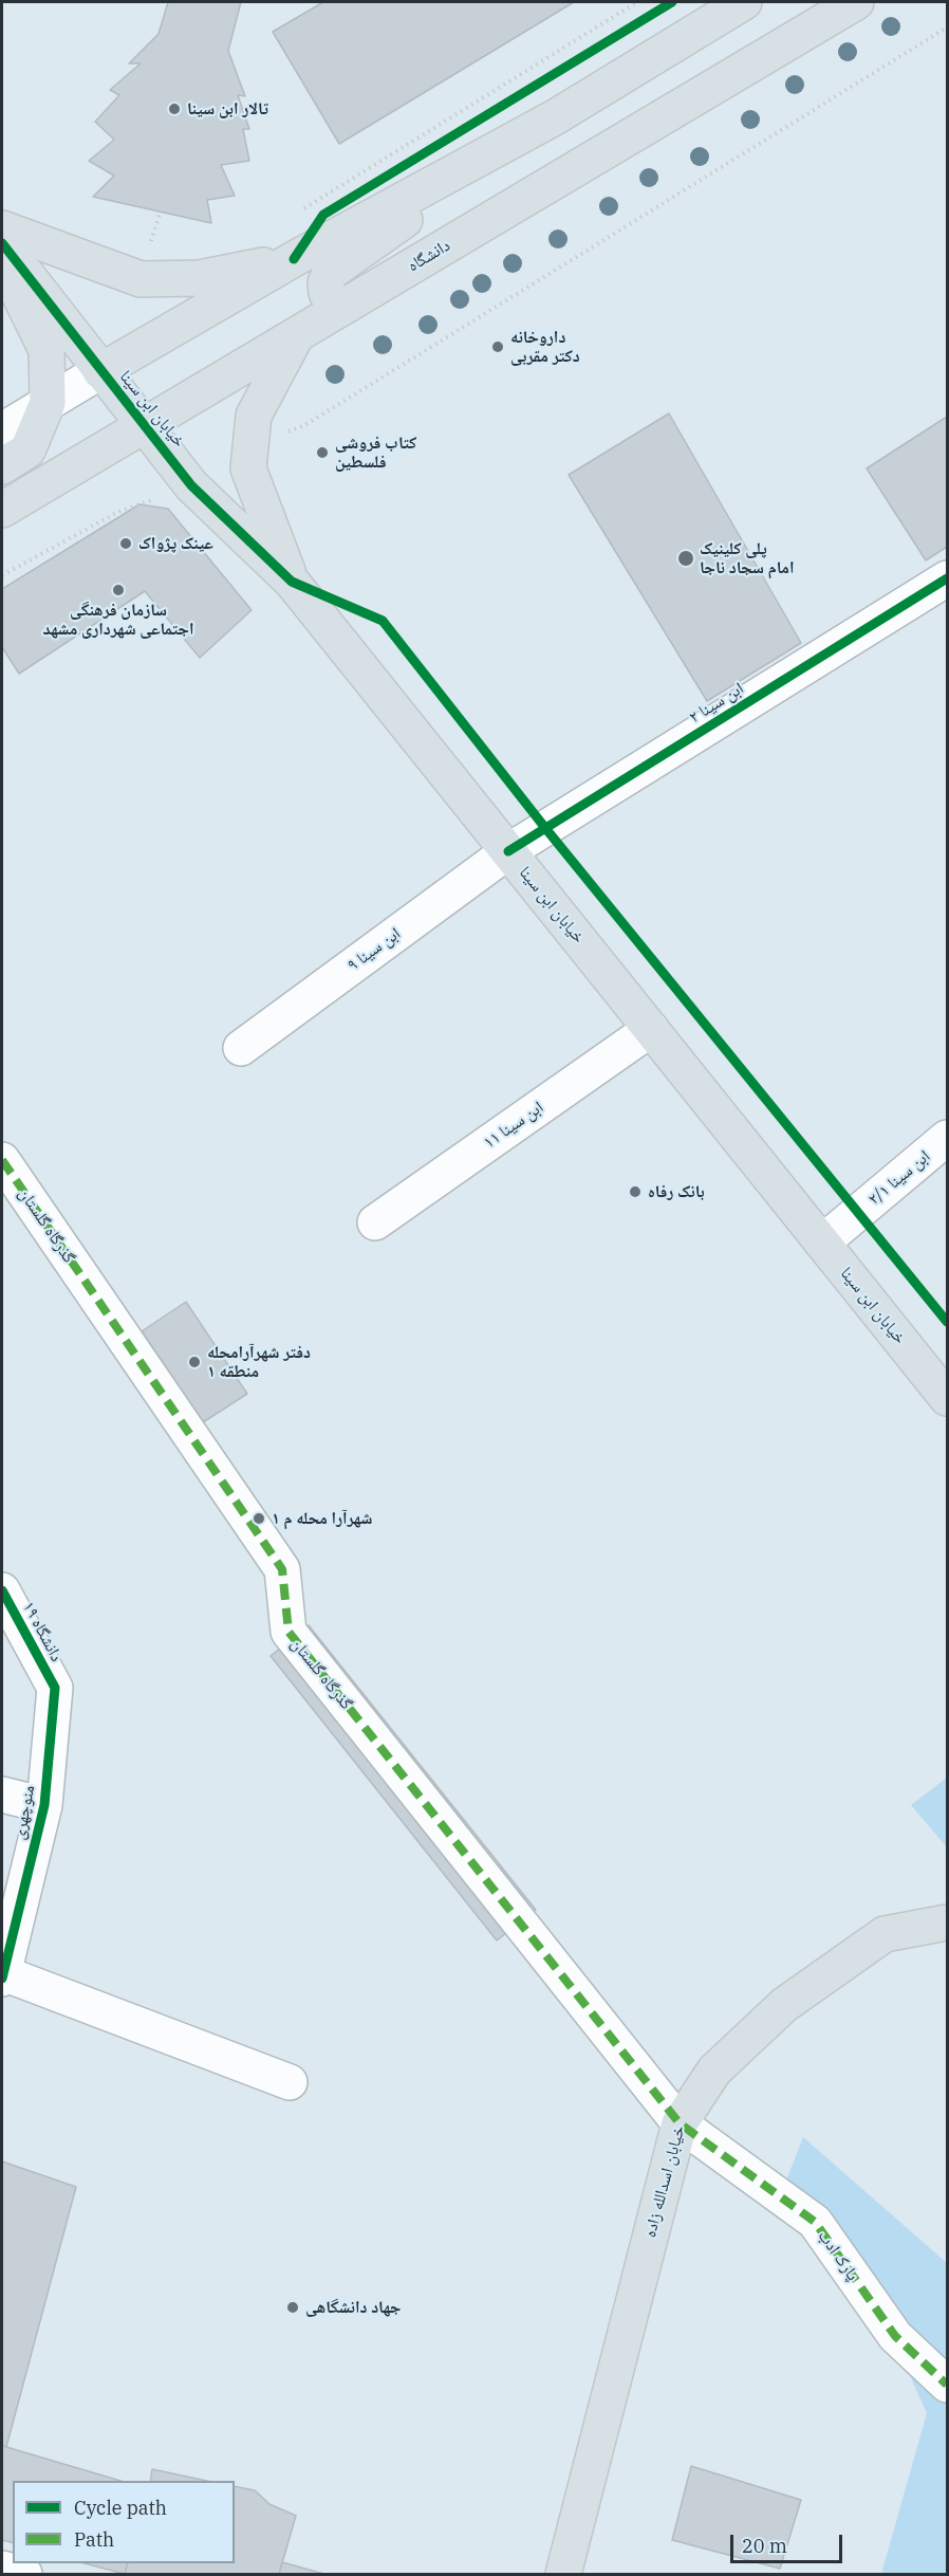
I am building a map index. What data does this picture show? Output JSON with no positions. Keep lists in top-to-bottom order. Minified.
{"streets":{"main road":["دانشگاه","خیابان ابن سینا","خیابان اسدالله زاده"],"street":["ابن سینا ۲","ابن سینا ۹","ابن سینا ۱۱","ابن سینا ۲/۱","گذرگاه گلستان","دانشگاه ۱۹","منوچهری","پارک ادب"]},"crossings":[["دانشگاه","خیابان ابن سینا"],["خیابان ابن سینا","ابن سینا ۲"],["خیابان ابن سینا","ابن سینا ۹"],["خیابان ابن سینا","ابن سینا ۱۱"],["خیابان ابن سینا","ابن سینا ۲/۱"],["ابن سینا ۲","ابن سینا ۹"],["گذرگاه گلستان","خیابان اسدالله زاده"],["گذرگاه گلستان","پارک ادب"],["دانشگاه ۱۹","منوچهری"],["خیابان اسدالله زاده","پارک ادب"]],"places":["تالار ابن سینا","داروخانه دکتر مقربی","کتاب فروشی فلسطین","عینک پژواک","پلی کلینیک امام سجاد ناجا","سازمان فرهنگی اجتماعی شهرداری مشهد","بانک رفاه","دفتر شهرآرامحله منطقه ۱","شهرآرا محله م ۱","جهاد دانشگاهی"],"legend":["Cycle path","Path"],"scale_bar":"20 m"}
